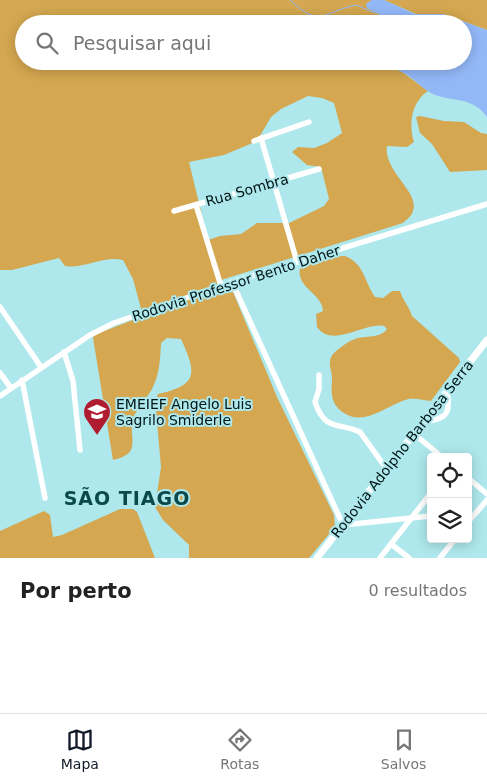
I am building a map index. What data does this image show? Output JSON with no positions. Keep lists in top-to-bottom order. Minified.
{"streets":{"main road":["Rodovia Adolpho Barbosa Serra"],"street":["Rua Sombra","Rodovia Professor Bento Daher"]},"districts":["SÃO TIAGO"],"places":{"school or university":["EMEIEF Angelo Luis Sagrilo Smiderle"]},"page":{"search":"Pesquisar aqui","heading":["Por perto","0 resultados"],"nav":["Mapa","Rotas","Salvos"]}}
